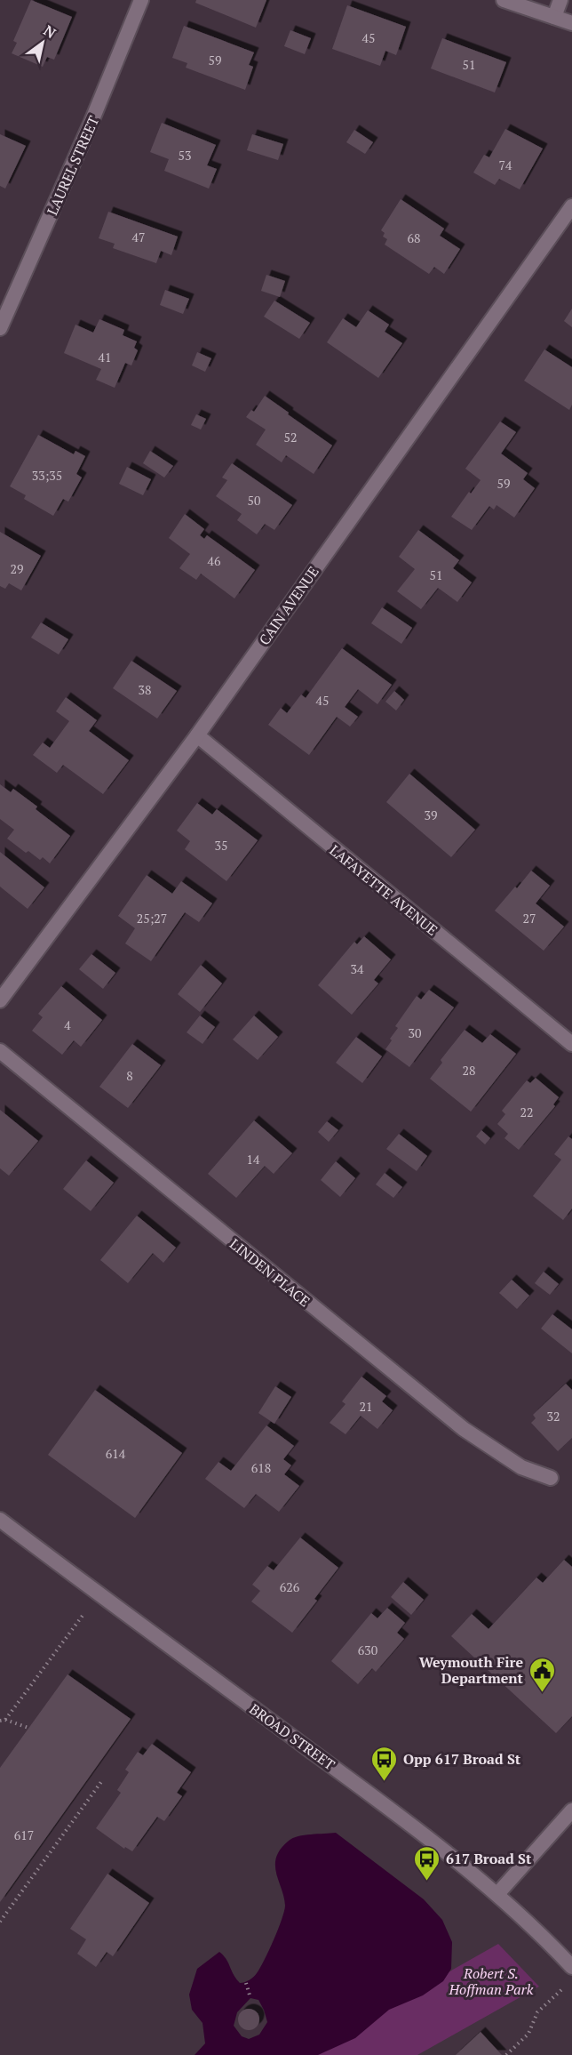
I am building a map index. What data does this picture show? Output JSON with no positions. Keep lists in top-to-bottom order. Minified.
{"streets":{"street":["LAUREL STREET","CAIN AVENUE","LAFAYETTE AVENUE","LINDEN PLACE","BROAD STREET"]},"crossings":[["CAIN AVENUE","LAFAYETTE AVENUE"]],"parks":["Robert S. Hoffman Park"],"places":{"public building":["Weymouth Fire Department"],"bus stop":["Opp 617 Broad St","617 Broad St"]},"house_numbers":["45","59","51","53","74","47","68","41","52","33;35","59","50","46","29","51","38","45","39","35","25;27","27","34","4","30","28","8","22","14","21","32","614","618","626","630","617"],"north":"top right"}
